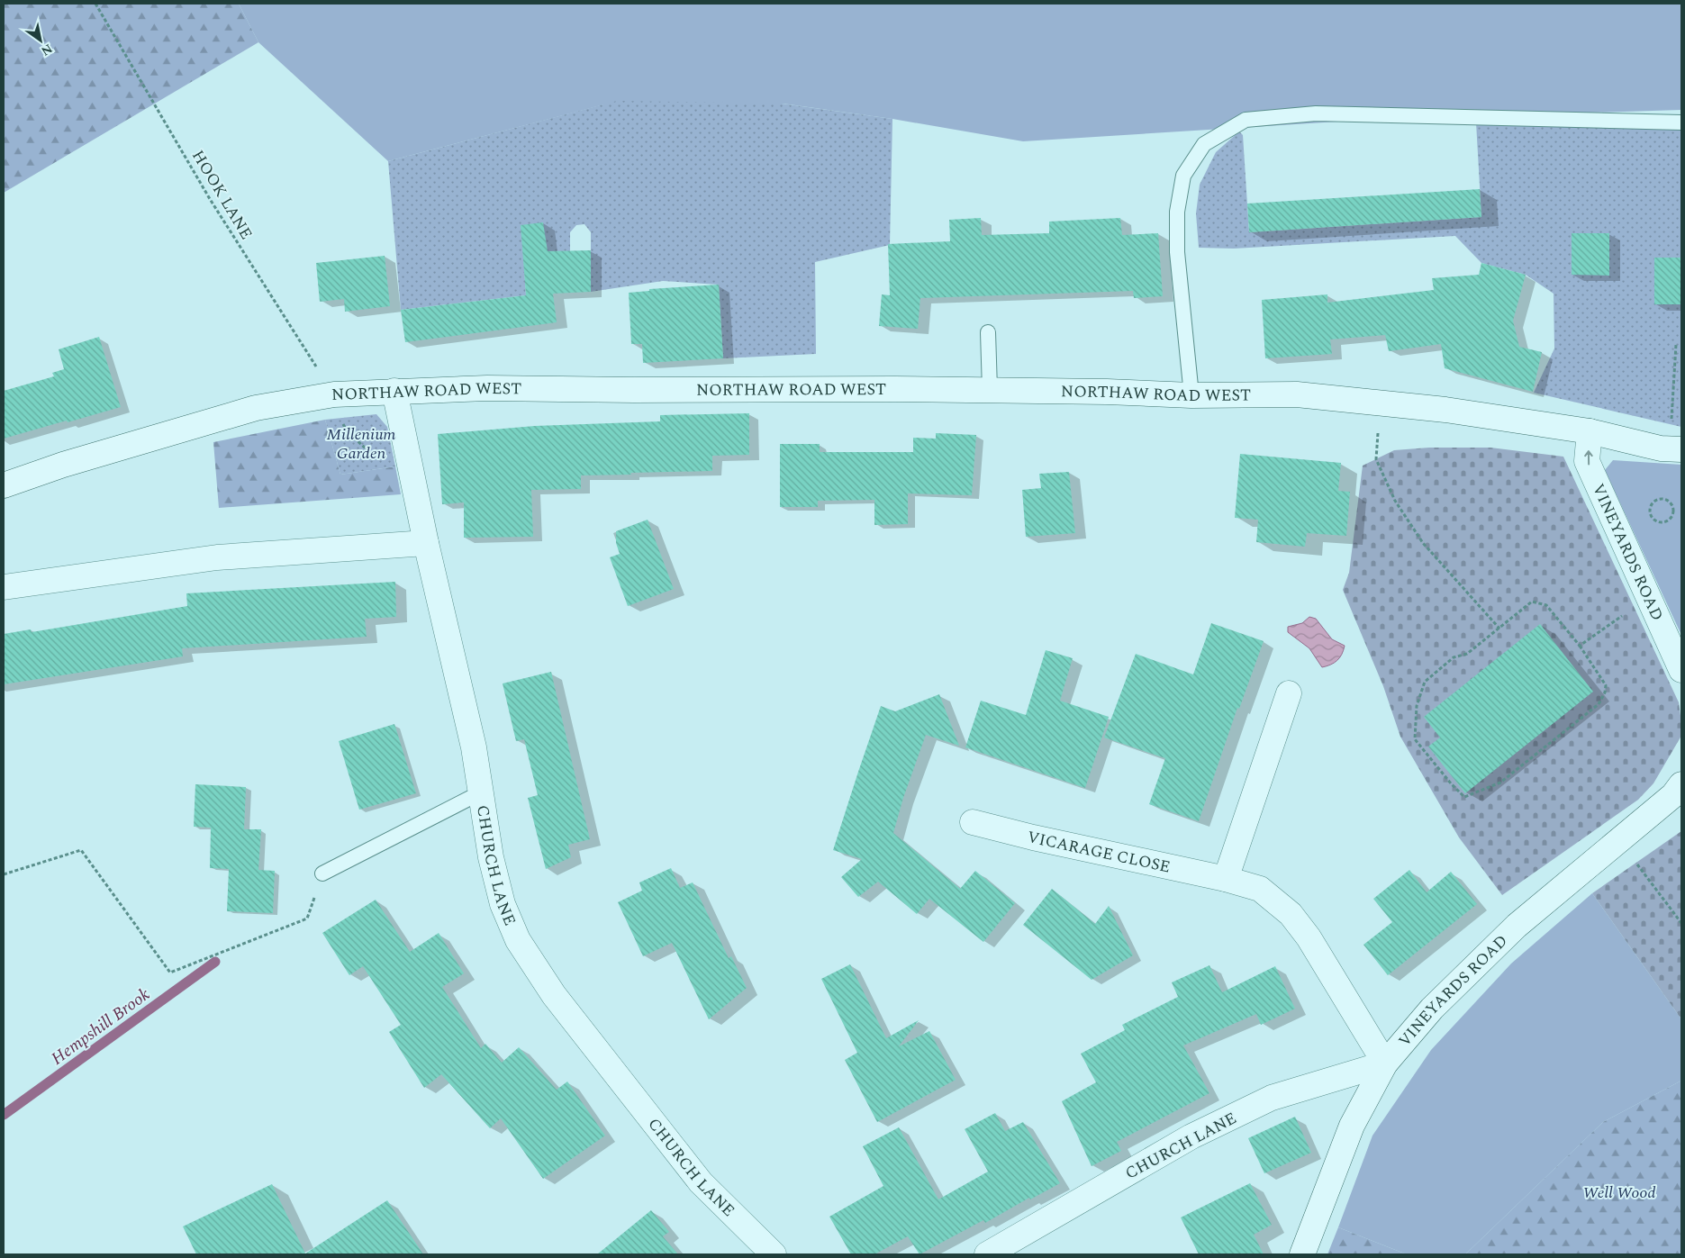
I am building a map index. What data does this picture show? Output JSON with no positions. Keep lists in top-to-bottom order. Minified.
{"streets":{"street":["NORTHAW ROAD WEST","VINEYARDS ROAD","VICARAGE CLOSE","CHURCH LANE"],"path":["HOOK LANE"]},"crossings":[["HOOK LANE","NORTHAW ROAD WEST"],["NORTHAW ROAD WEST","VINEYARDS ROAD"],["NORTHAW ROAD WEST","CHURCH LANE"],["VINEYARDS ROAD","VICARAGE CLOSE"],["VINEYARDS ROAD","CHURCH LANE"],["VICARAGE CLOSE","CHURCH LANE"]],"water":["Hempshill Brook"],"parks":["Millenium Garden","Well Wood"],"north":"bottom right"}
